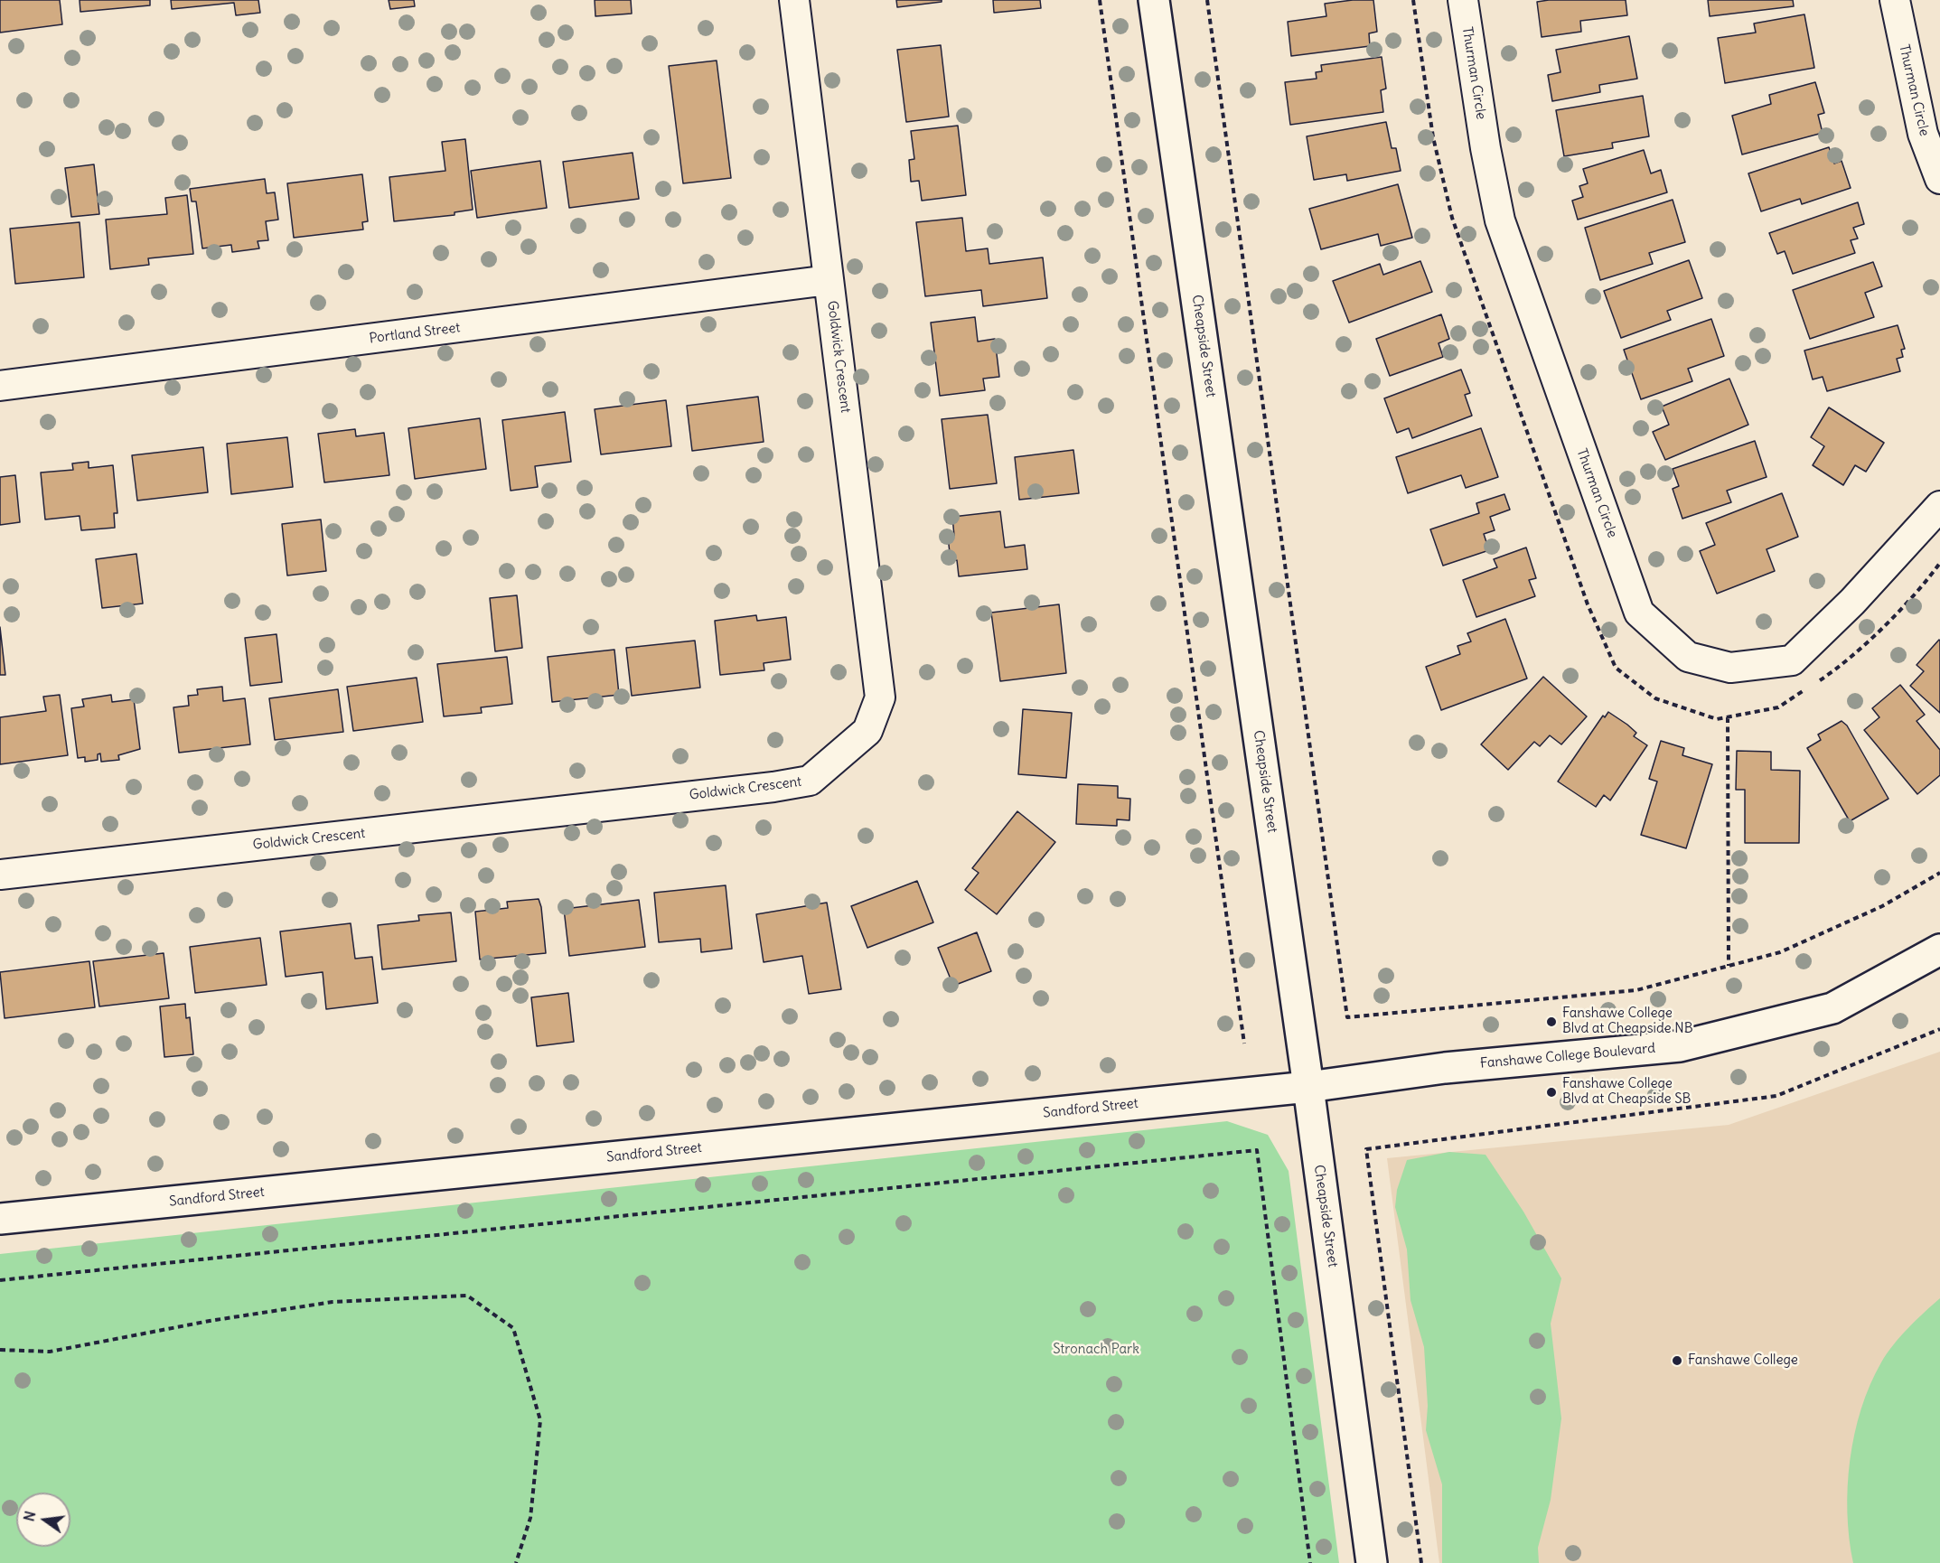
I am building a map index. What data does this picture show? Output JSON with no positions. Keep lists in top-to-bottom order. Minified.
{"streets":{"street":["Thurman Circle","Portland Street","Cheapside Street","Goldwick Crescent","Fanshawe College Boulevard","Sandford Street"]},"crossings":[["Portland Street","Goldwick Crescent"],["Cheapside Street","Fanshawe College Boulevard"],["Cheapside Street","Sandford Street"],["Fanshawe College Boulevard","Sandford Street"]],"parks":["Stronach Park"],"places":["Fanshawe College Blvd at Cheapside NB","Fanshawe College Blvd at Cheapside SB","Fanshawe College"],"north":"left"}
